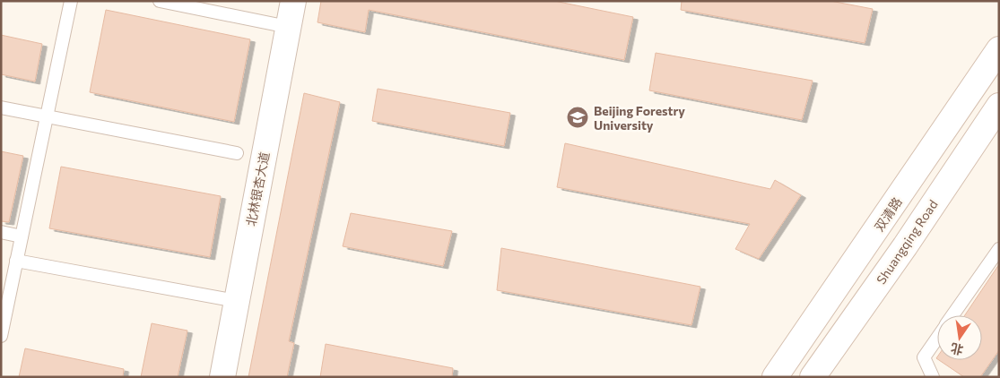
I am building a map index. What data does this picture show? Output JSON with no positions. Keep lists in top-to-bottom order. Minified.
{"streets":{"main road":["北林银杏大道","双清路","Shuangqing Road"]},"places":{"school or university":["Beijing Forestry University"]},"north":"bottom"}
